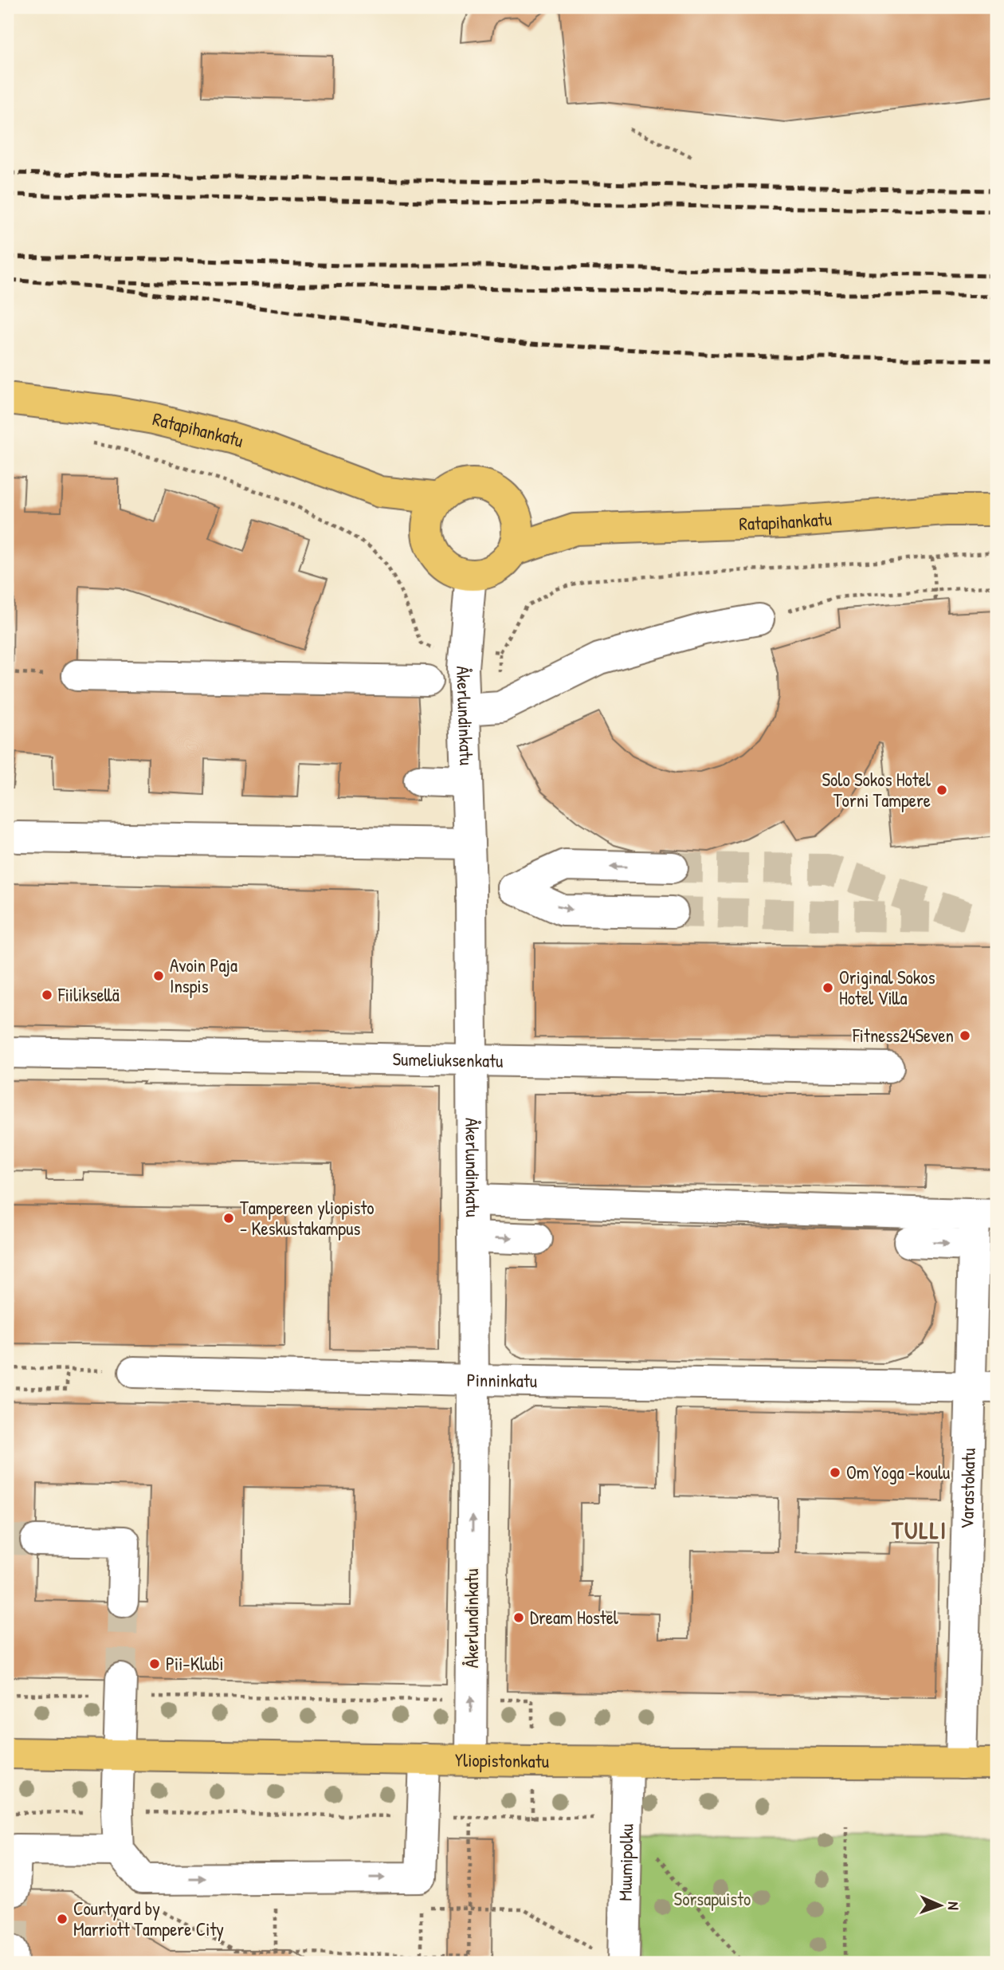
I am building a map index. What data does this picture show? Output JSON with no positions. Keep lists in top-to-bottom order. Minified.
{"streets":{"main road":["Ratapihankatu","Yliopistonkatu"],"street":["Åkerlundinkatu","Sumeliuksenkatu","Pinninkatu","Varastokatu","Muumipolku"]},"crossings":[["Ratapihankatu","Åkerlundinkatu"],["Åkerlundinkatu","Sumeliuksenkatu"],["Åkerlundinkatu","Pinninkatu"],["Åkerlundinkatu","Yliopistonkatu"],["Pinninkatu","Varastokatu"],["Varastokatu","Yliopistonkatu"],["Yliopistonkatu","Muumipolku"]],"districts":["TULLI"],"parks":["Sorsapuisto"],"places":["Solo Sokos Hotel Torni Tampere","Avoin Paja Inspis","Original Sokos Hotel Villa","Fiiliksellä","Fitness24Seven","Tampereen yliopisto - Keskustakampus","Om Yoga -koulu","Dream Hostel","Pii-Klubi","Courtyard by Marriott Tampere City"],"north":"right"}
